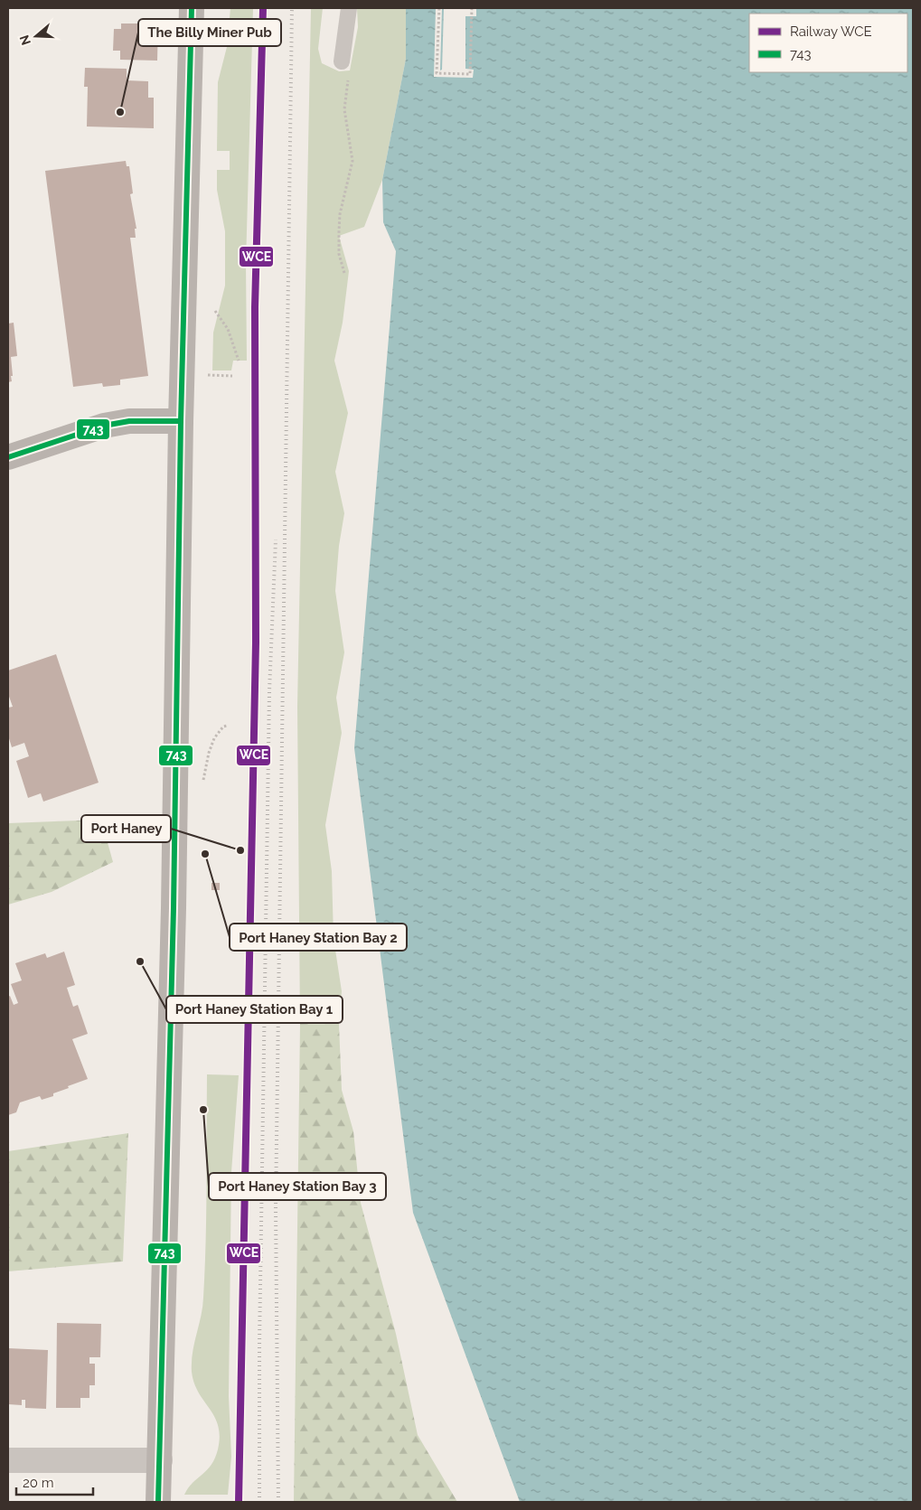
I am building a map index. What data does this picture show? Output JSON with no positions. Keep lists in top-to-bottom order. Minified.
{"places":["The Billy Miner Pub","Port Haney","Port Haney Station Bay 2","Port Haney Station Bay 1","Port Haney Station Bay 3"],"lines":["rail line WCE","transit line 743"],"legend":["Railway WCE","743"],"scale_bar":"20 m","north":"left"}
